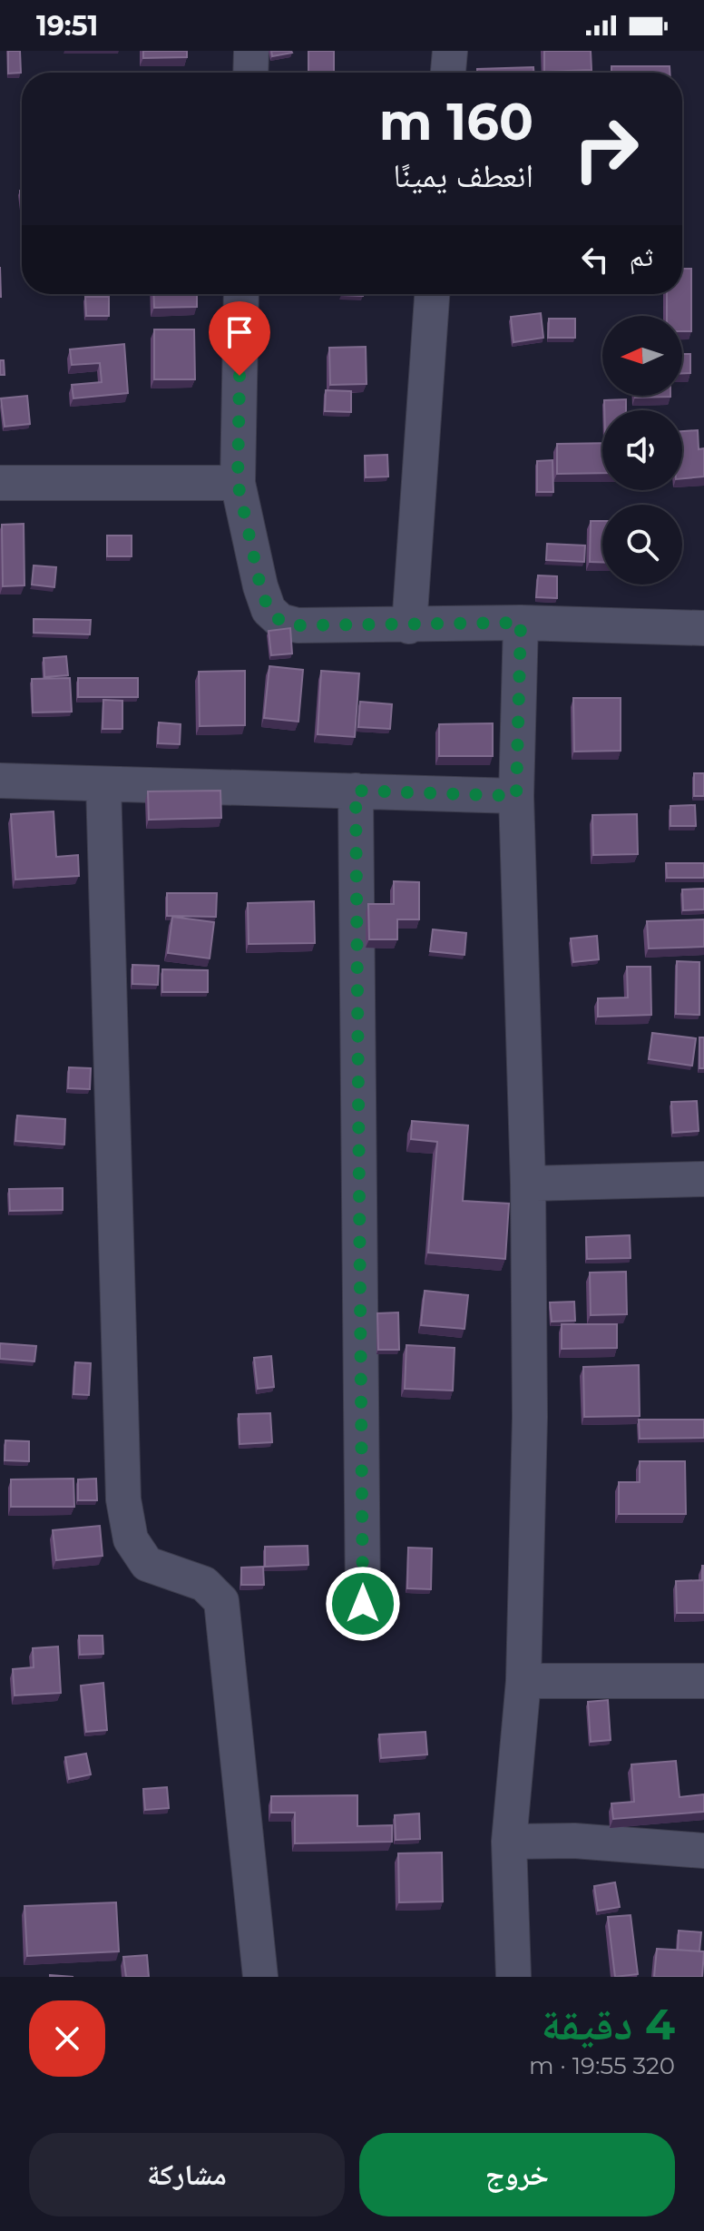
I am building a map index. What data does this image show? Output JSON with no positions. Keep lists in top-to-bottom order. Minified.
{"north":"left","page":{"status":"19:51","turn":["160 m","انعطف يمينًا"],"then":"ثم","heading":["4 دقيقة","320 m · 19:55"],"buttons":["خروج","مشاركة"]}}
